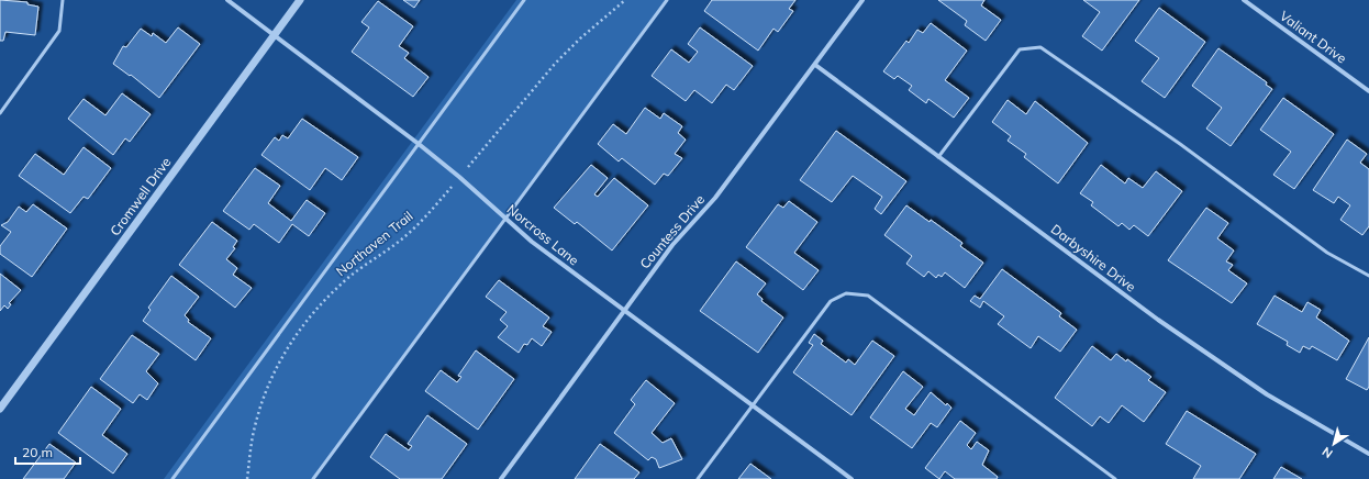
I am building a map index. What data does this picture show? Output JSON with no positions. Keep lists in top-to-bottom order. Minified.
{"streets":{"street":["Valiant Drive","Cromwell Drive","Countess Drive","Norcross Lane","Darbyshire Drive"],"path":["Northaven Trail"]},"crossings":[["Cromwell Drive","Norcross Lane"],["Countess Drive","Norcross Lane"],["Countess Drive","Darbyshire Drive"],["Norcross Lane","Northaven Trail"]],"scale_bar":"20 m","north":"bottom left"}
